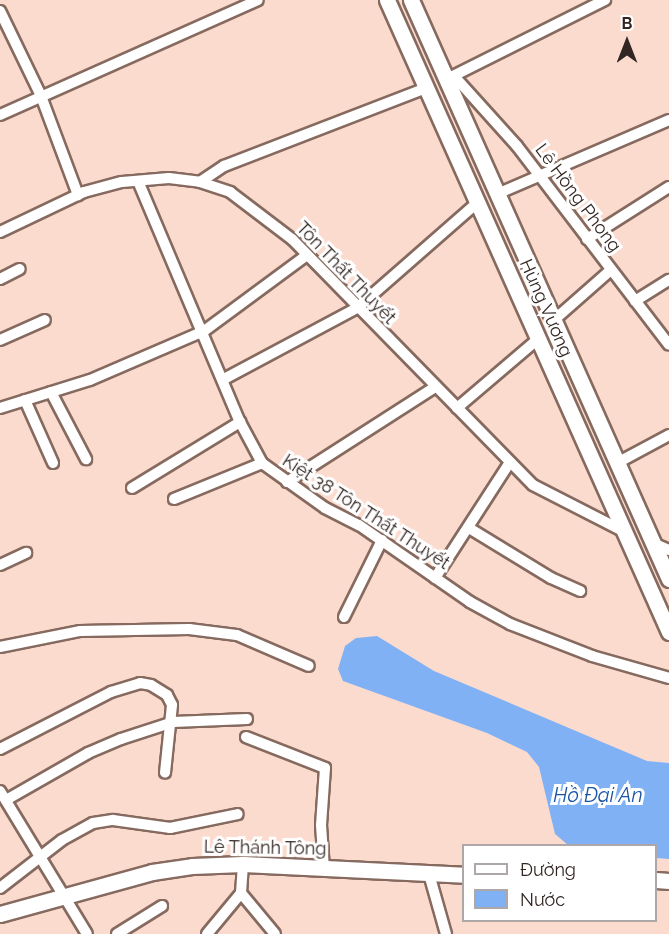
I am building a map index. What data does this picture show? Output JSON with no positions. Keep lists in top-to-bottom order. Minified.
{"streets":{"main road":["Hùng Vương","Lê Thánh Tông"],"street":["Lê Hồng Phong","Tôn Thất Thuyết","Kiệt 38 Tôn Thất Thuyết"]},"crossings":[["Lê Hồng Phong","Hùng Vương"],["Tôn Thất Thuyết","Hùng Vương"],["Tôn Thất Thuyết","Kiệt 38 Tôn Thất Thuyết"]],"water":["Hồ Đại An"],"legend":["Đường","Nước"],"north":"top"}
